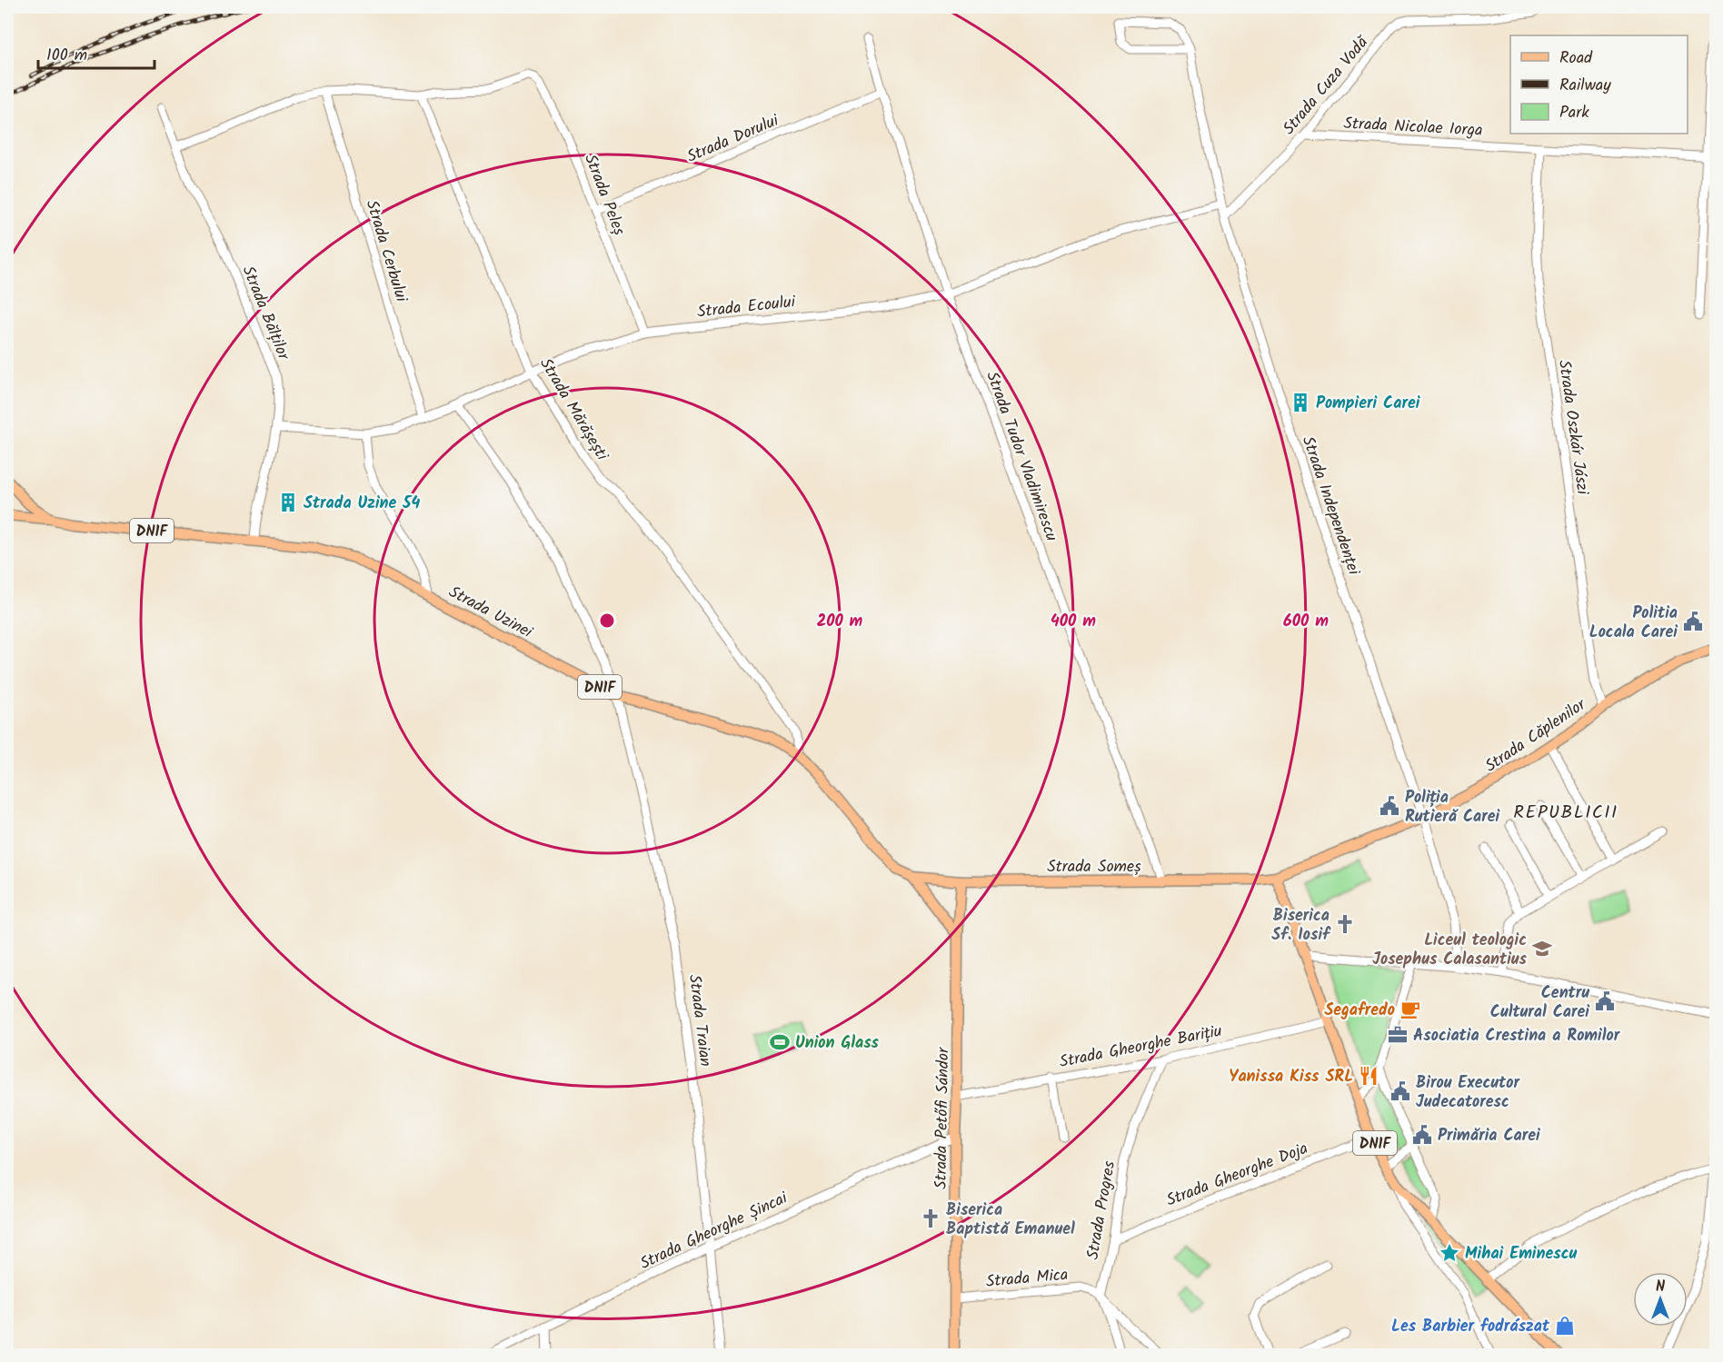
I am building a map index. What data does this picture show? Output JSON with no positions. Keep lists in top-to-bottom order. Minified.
{"streets":{"main road":["DN1F","Strada Uzinei","Strada Căplenilor","Strada Someș","Strada Petőfi Sándor"],"street":["Strada Cuza Vodă","Strada Nicolae Iorga","Strada Dorului","Strada Peleș","Strada Cerbului","Strada Ecoului","Strada Bălților","Strada Mărășești","Strada Oszkár Jászi","Strada Tudor Vladimirescu","Strada Independenței","Strada Traian","Strada Gheorghe Barițiu","Strada Gheorghe Doja","Strada Progres","Strada Gheorghe Șincai","Strada Mica"]},"crossings":[["Strada Cuza Vodă","Strada Nicolae Iorga"],["Strada Cuza Vodă","Strada Independenței"],["Strada Nicolae Iorga","Strada Oszkár Jászi"],["Strada Dorului","Strada Peleș"],["Strada Dorului","Strada Tudor Vladimirescu"],["Strada Peleș","Strada Ecoului"],["Strada Peleș","Strada Mărășești"],["Strada Cerbului","Strada Ecoului"],["Strada Ecoului","Strada Bălților"],["Strada Ecoului","Strada Mărășești"],["Strada Ecoului","Strada Tudor Vladimirescu"],["Strada Ecoului","Strada Independenței"],["Strada Ecoului","Strada Traian"],["Strada Bălților","Strada Uzinei"],["Strada Mărășești","Strada Uzinei"],["Strada Oszkár Jászi","Strada Căplenilor"],["Strada Tudor Vladimirescu","Strada Someș"],["Strada Independenței","Strada Căplenilor"],["DN1F","Strada Căplenilor"],["DN1F","Strada Someș"],["DN1F","Strada Gheorghe Barițiu"],["DN1F","Strada Gheorghe Doja"],["Strada Uzinei","Strada Someș"],["Strada Uzinei","Strada Traian"],["Strada Căplenilor","Strada Someș"],["Strada Someș","Strada Petőfi Sándor"],["Strada Traian","Strada Gheorghe Șincai"],["Strada Gheorghe Barițiu","Strada Petőfi Sándor"],["Strada Gheorghe Barițiu","Strada Progres"],["Strada Petőfi Sándor","Strada Gheorghe Șincai"],["Strada Petőfi Sándor","Strada Mica"],["Strada Gheorghe Doja","Strada Progres"],["Strada Progres","Strada Mica"]],"districts":["REPUBLICII"],"places":{"building":["Pompieri Carei","Strada Uzine 54"],"public building":["Politia Locala Carei","Poliția Rutieră Carei","Centru Cultural Carei","Birou Executor Judecatoresc","Primăria Carei"],"church":["Biserica Sf. Iosif","Biserica Baptistă Emanuel"],"school or university":["Liceul teologic Josephus Calasantius"],"cafe":["Segafredo"],"office":["Asociatia Crestina a Romilor"],"sports":["Union Glass"],"restaurant":["Yanissa Kiss SRL"],"place":["Mihai Eminescu"],"shop":["Les Barbier fodrászat"]},"legend":["Road","Railway","Park"],"scale_bar":"100 m","north":"top","rings":["200 m","400 m","600 m"]}
